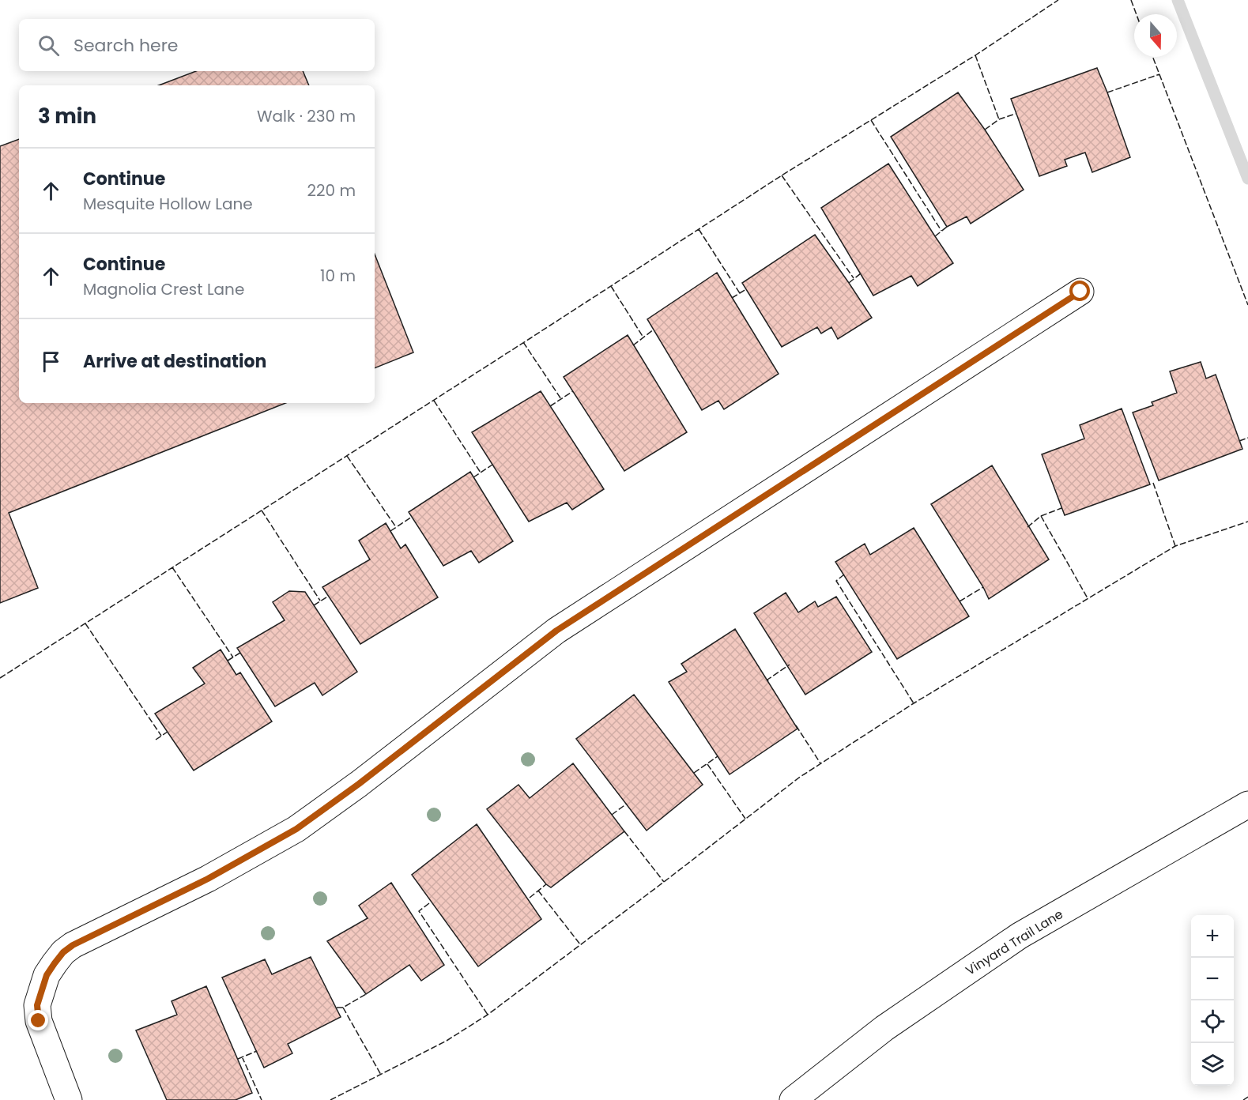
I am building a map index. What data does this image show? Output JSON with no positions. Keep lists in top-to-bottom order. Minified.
{"streets":{"street":["Vinyard Trail Lane"]},"north":"bottom","page":{"search":"Search here","heading":["3 min","Walk · 230 m"],"list":[["Continue","Mesquite Hollow Lane","220 m"],["Continue","Magnolia Crest Lane","10 m"],"Arrive at destination"],"map_buttons":["+","−"]}}
